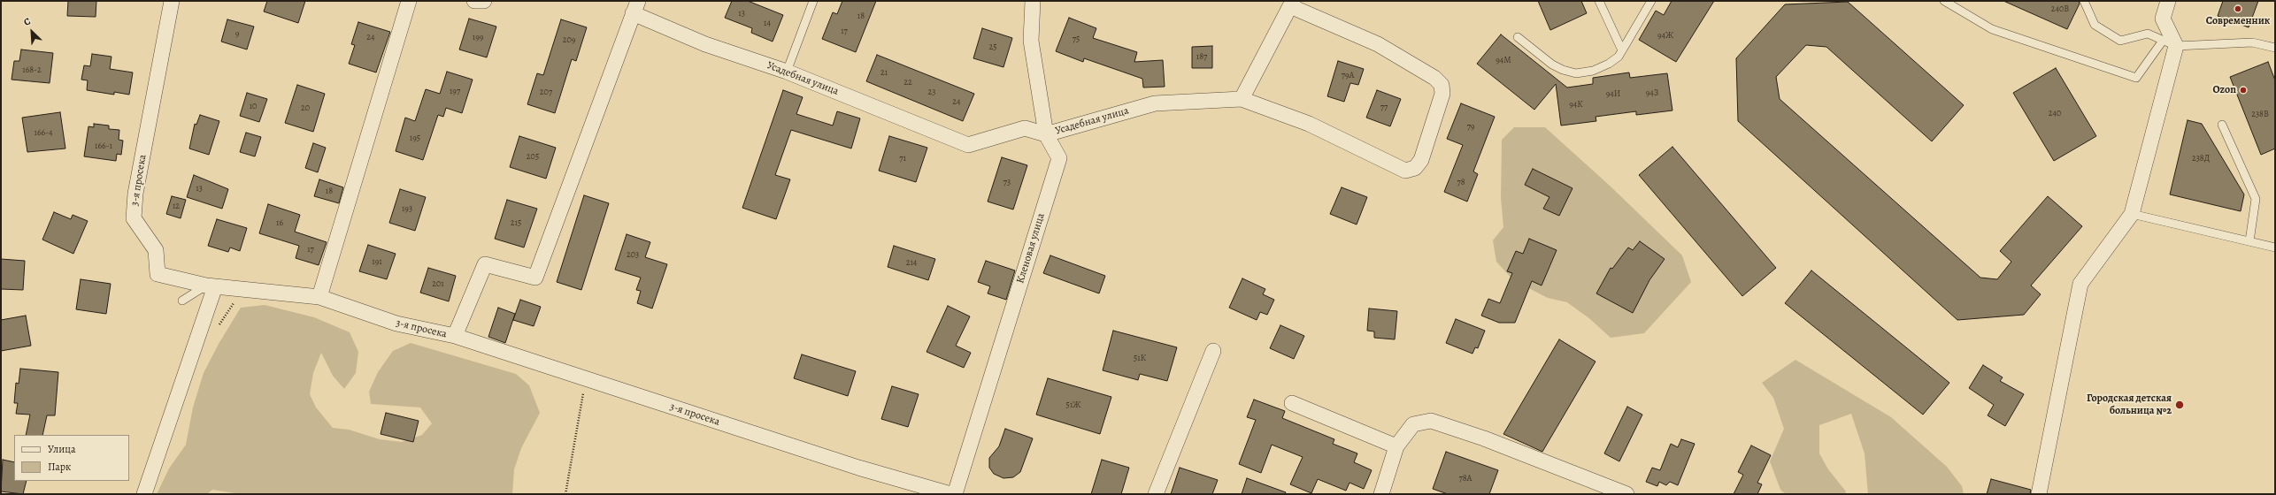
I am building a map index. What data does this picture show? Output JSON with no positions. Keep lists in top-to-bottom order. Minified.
{"streets":{"street":["Усадебная улица","3-я просека","Кленовая улица"]},"crossings":[["Усадебная улица","Кленовая улица"]],"places":["Современник","Ozon","Городская детская больница №2"],"house_numbers":["240В","13","18","14","17","9","94Ж","24","199","75","209","25","187","94М","168-2","21","79А","22","197","207","23","94З","94И","24","94К","10","77","20","240","238В","79","166-4","195","166-1","205","71","238Д","73","78","13","18","12","193","16","215","17","203","191","214","201","51К","51Ж","78А"],"legend":["Улица","Парк"],"north":"top left"}
